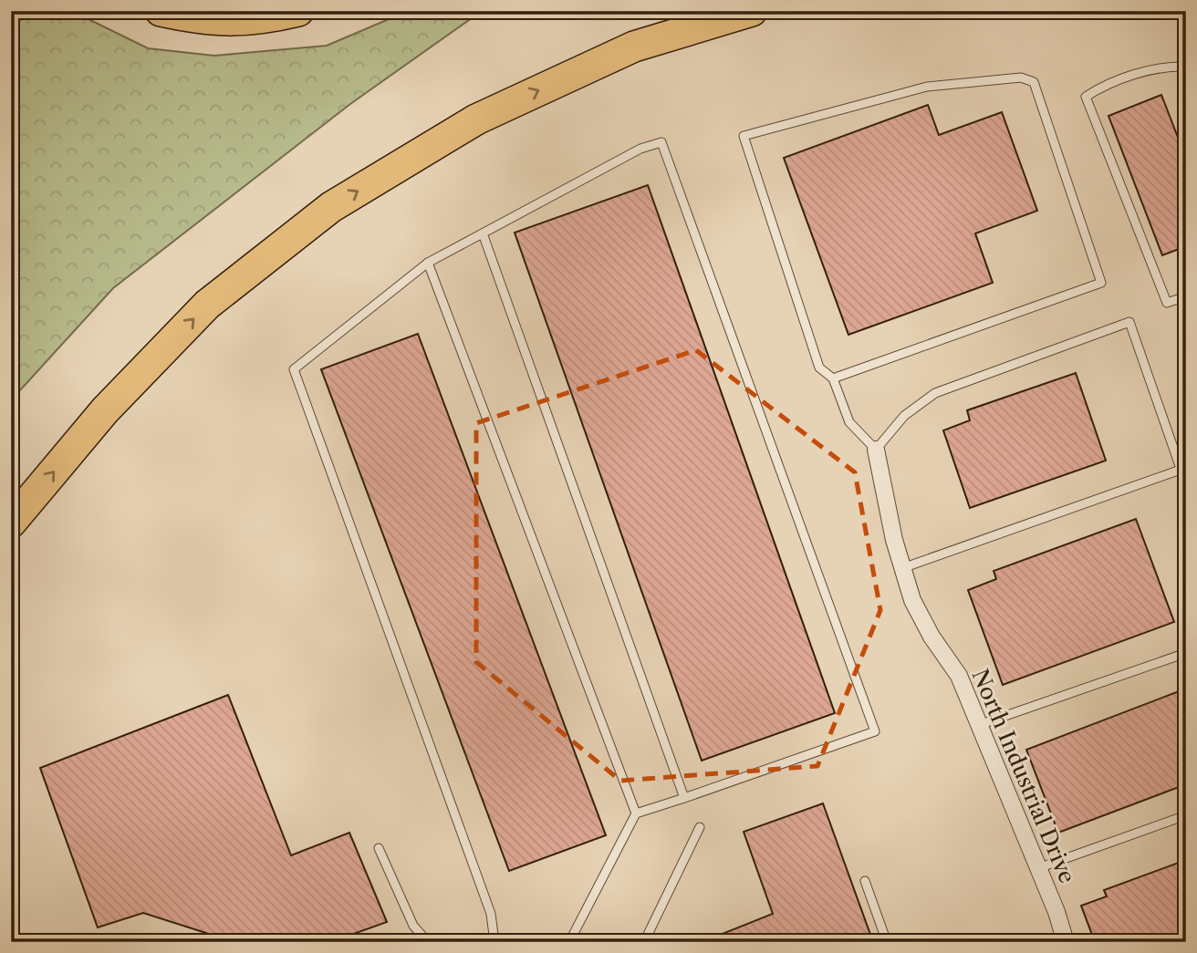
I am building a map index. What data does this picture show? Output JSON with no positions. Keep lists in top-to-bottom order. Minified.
{"streets":{"street":["North Industrial Drive"]}}
